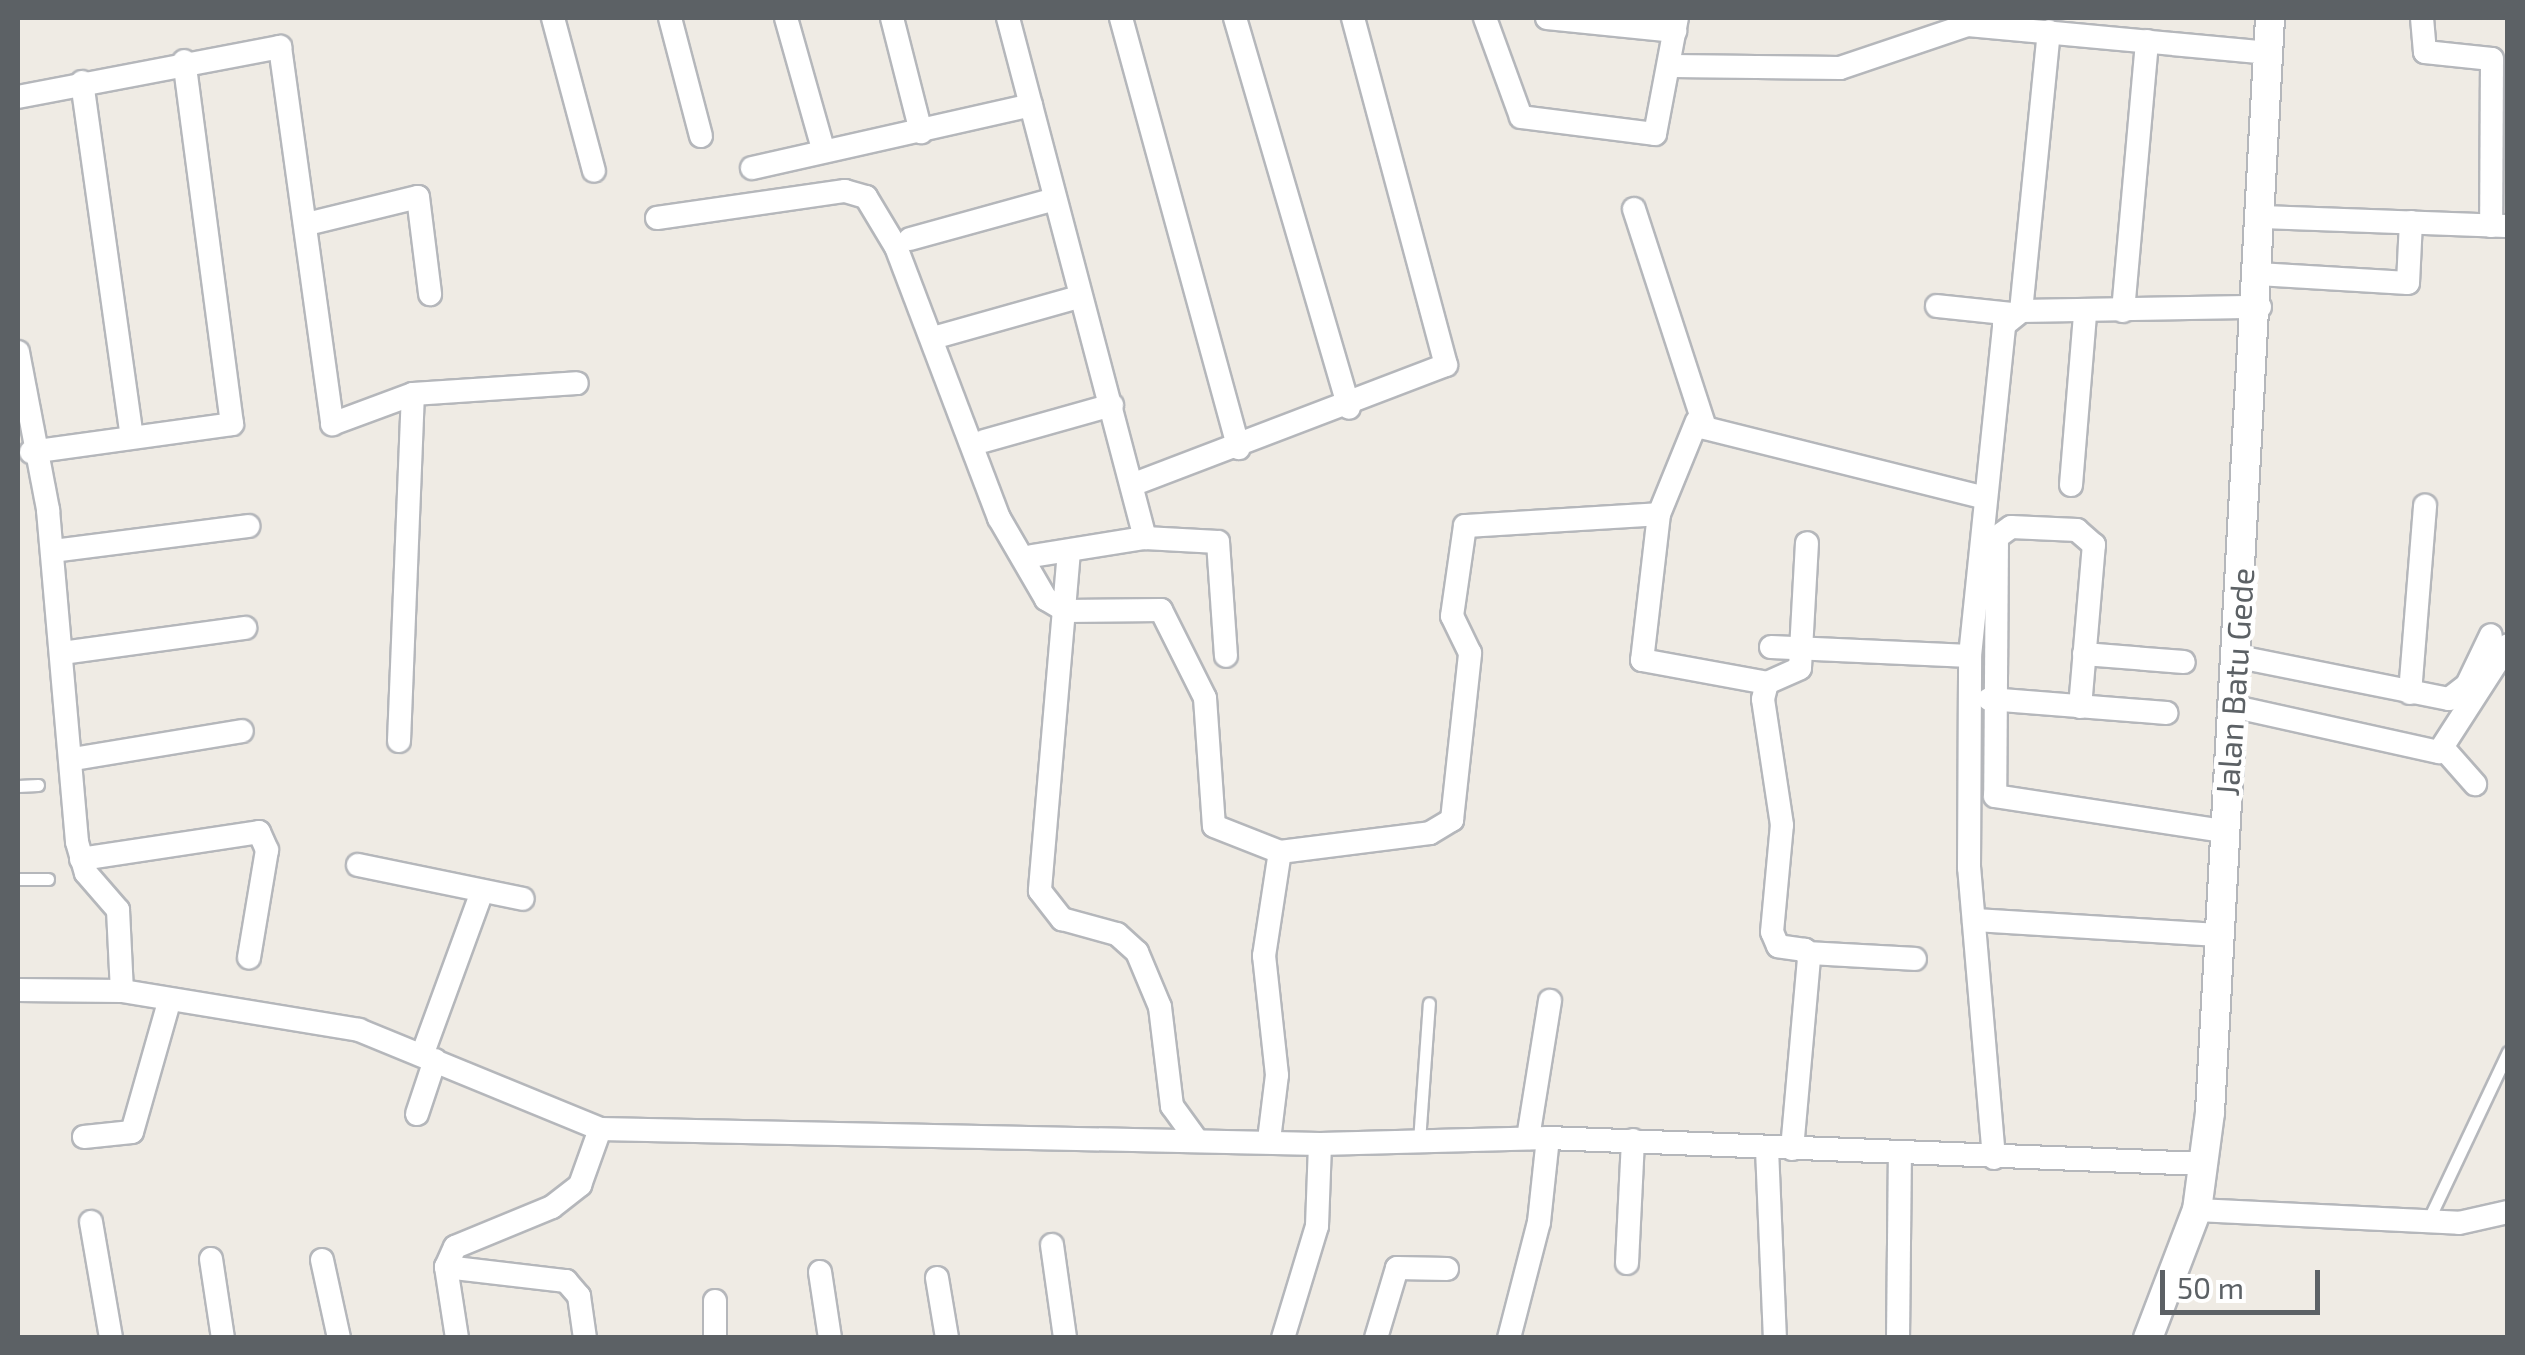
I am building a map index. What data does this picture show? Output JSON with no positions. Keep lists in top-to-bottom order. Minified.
{"streets":{"street":["Jalan Batu Gede"]},"scale_bar":"50 m"}
